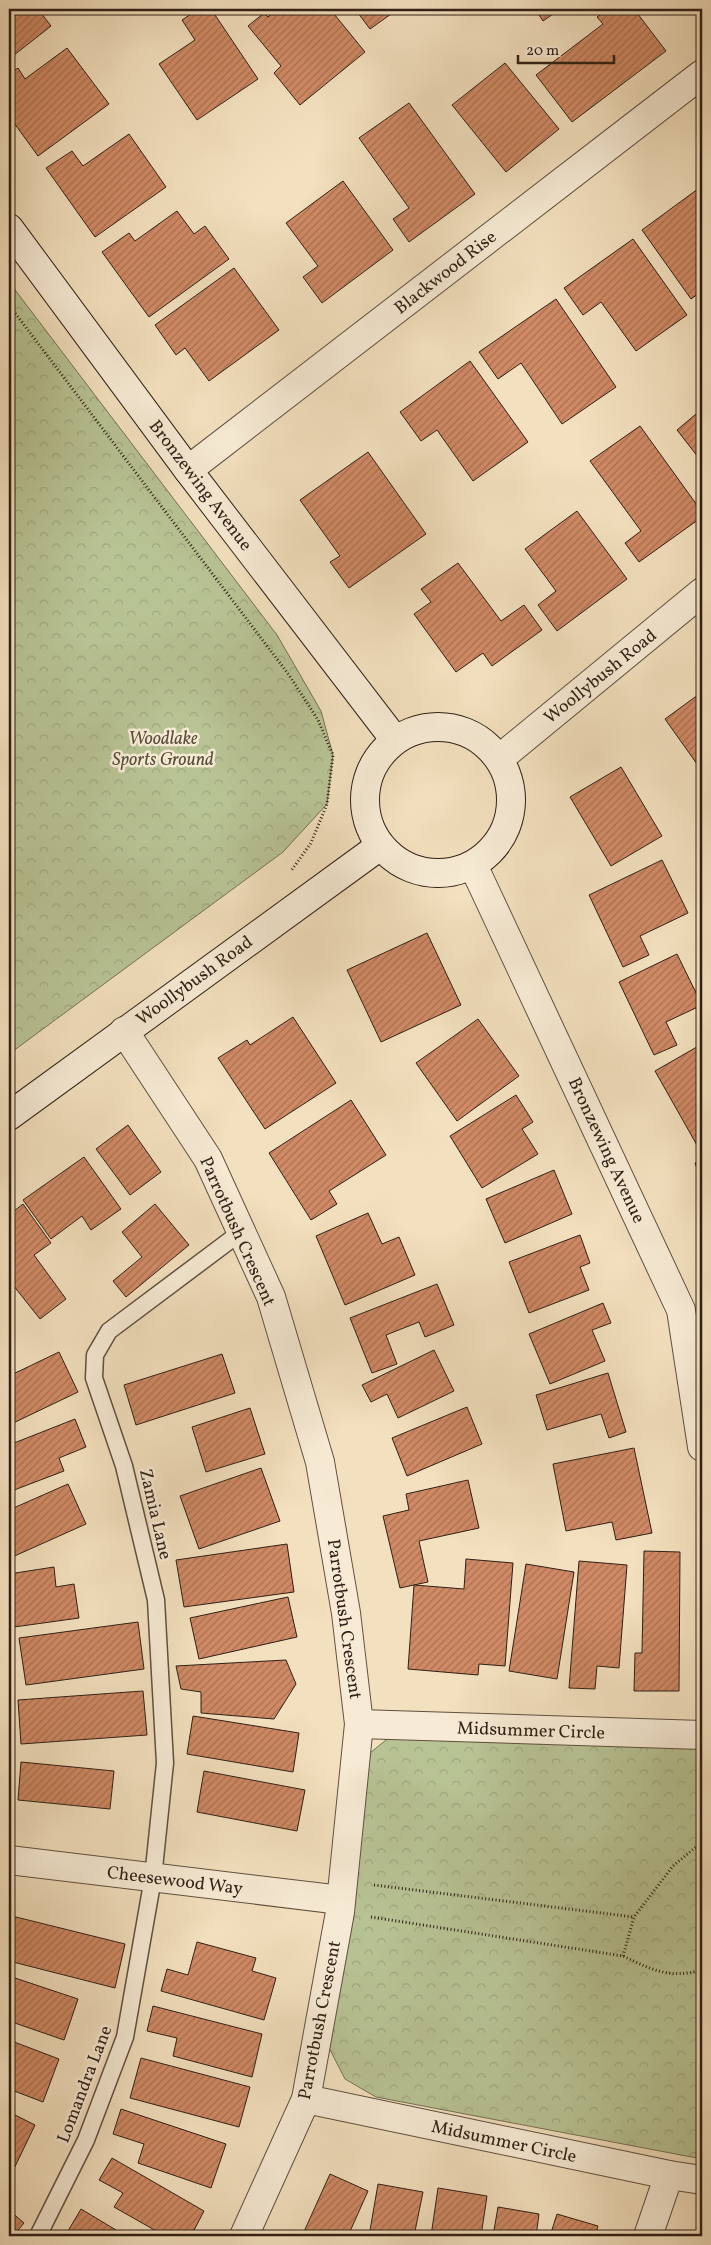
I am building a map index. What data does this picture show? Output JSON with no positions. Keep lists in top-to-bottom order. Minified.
{"streets":{"street":["Blackwood Rise","Bronzewing Avenue","Woollybush Road","Parrotbush Crescent","Midsummer Circle","Cheesewood Way"],"lane":["Zamia Lane","Lomandra Lane"]},"crossings":[["Blackwood Rise","Bronzewing Avenue"],["Bronzewing Avenue","Woollybush Road"],["Woollybush Road","Parrotbush Crescent"],["Parrotbush Crescent","Zamia Lane"],["Parrotbush Crescent","Midsummer Circle"],["Parrotbush Crescent","Cheesewood Way"],["Zamia Lane","Cheesewood Way"],["Zamia Lane","Lomandra Lane"],["Cheesewood Way","Lomandra Lane"]],"parks":["Woodlake Sports Ground"],"scale_bar":"20 m"}
